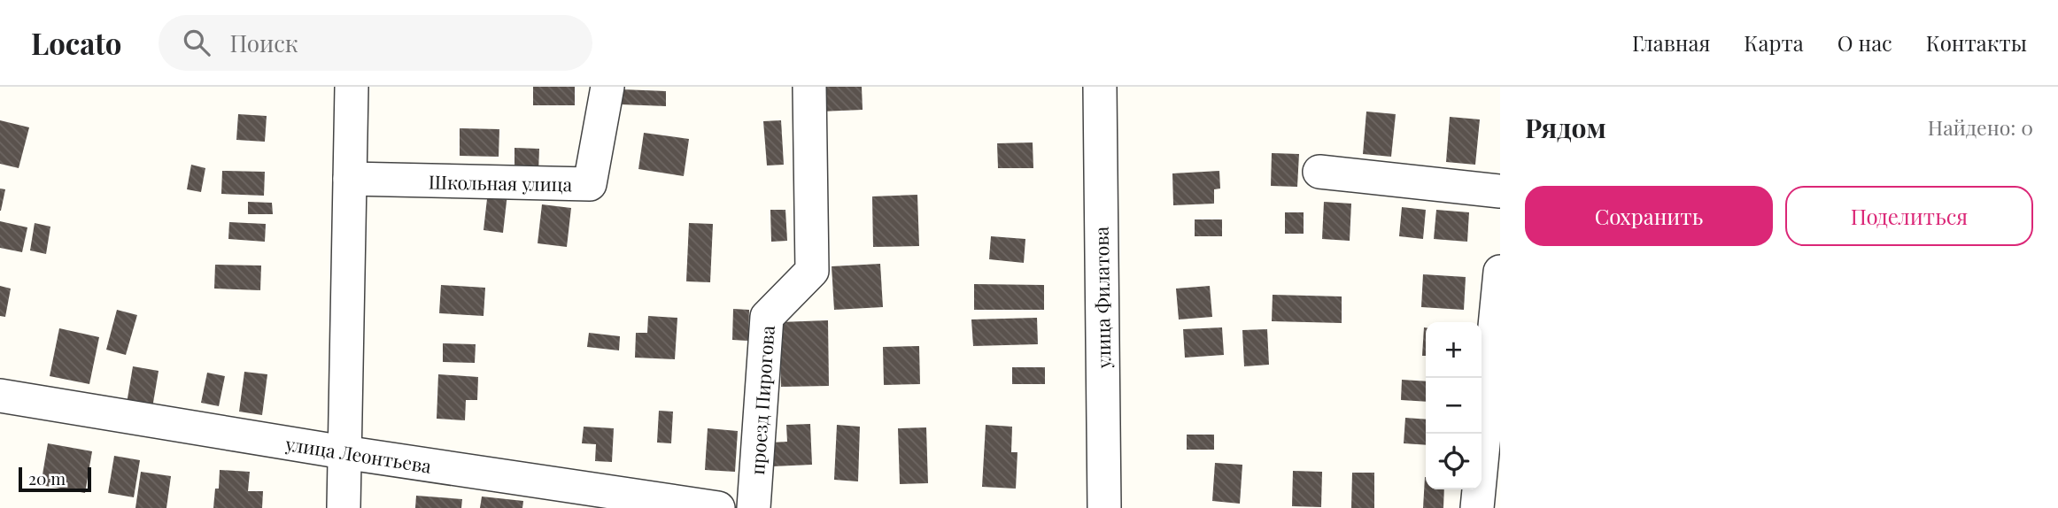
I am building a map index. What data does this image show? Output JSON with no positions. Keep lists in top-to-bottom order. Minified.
{"streets":{"street":["Школьная улица","улица Филатова","проезд Пирогова","улица Леонтьева"]},"scale_bar":"20 m","page":{"header":"Locato","search":"Поиск","nav":["Главная","Карта","О нас","Контакты"],"heading":["Рядом","Найдено: 0"],"buttons":["Сохранить","Поделиться"],"map_buttons":["+","−"],"scale":"20 m"}}
